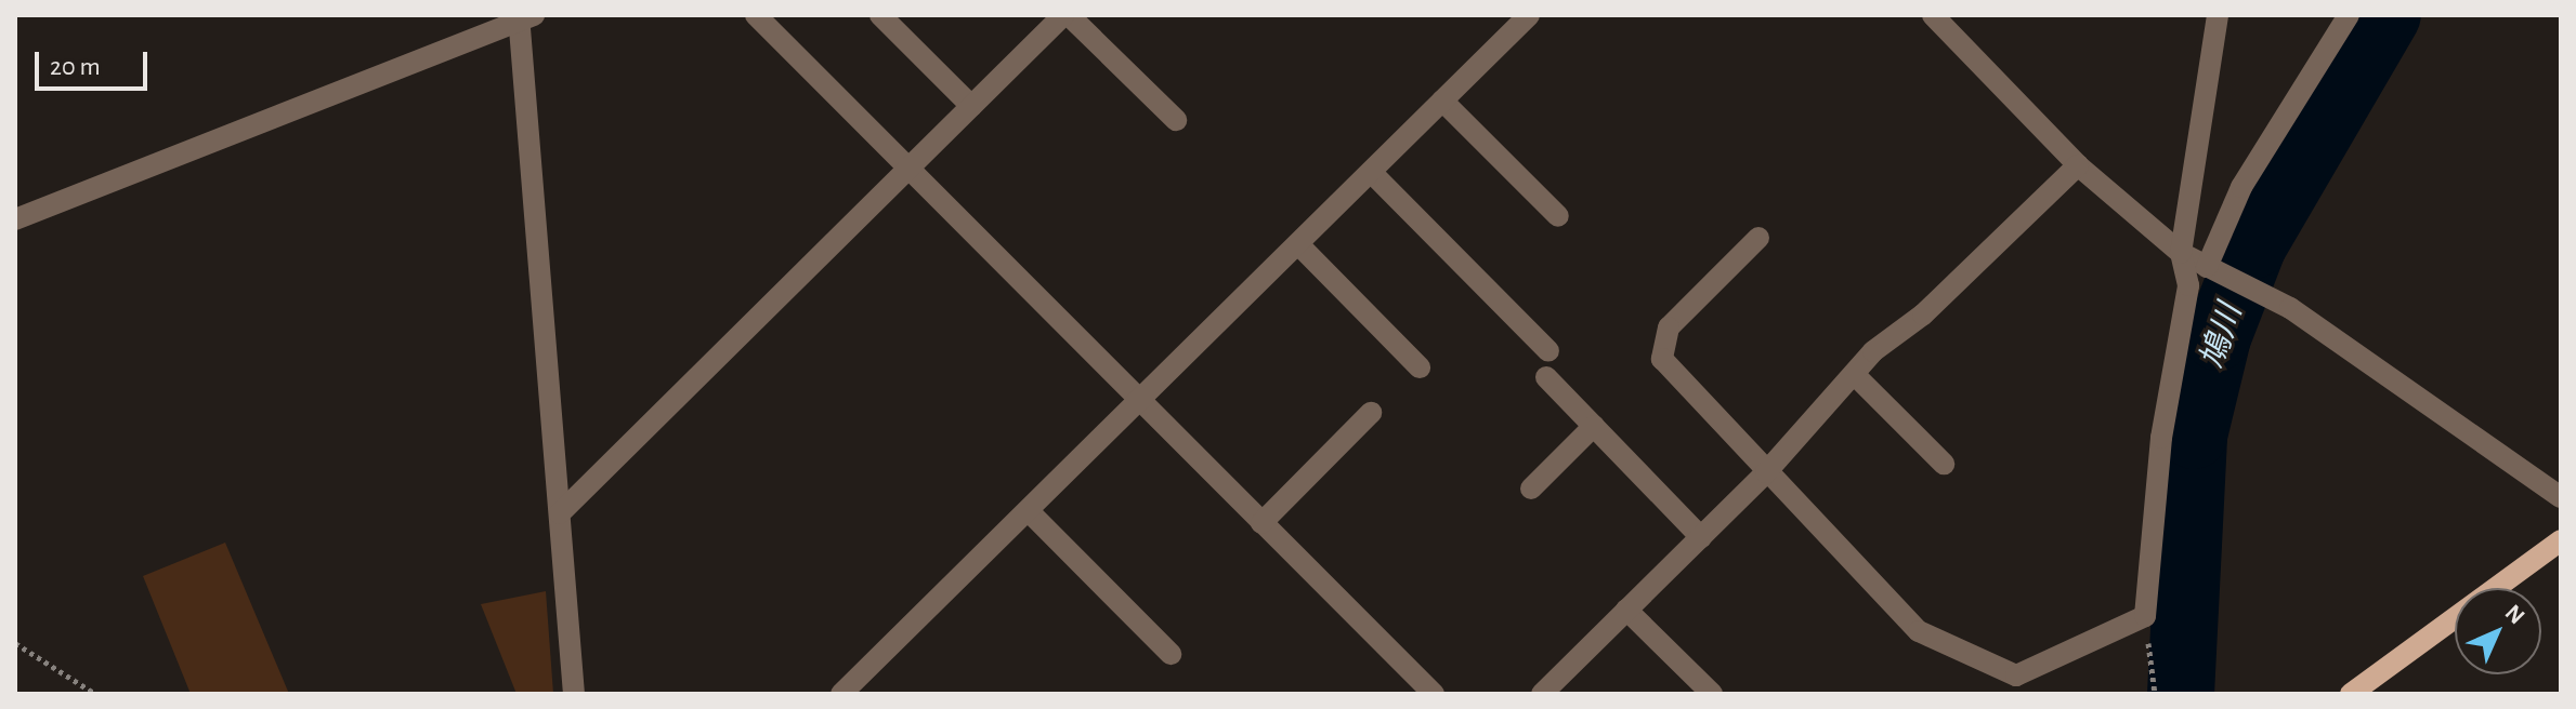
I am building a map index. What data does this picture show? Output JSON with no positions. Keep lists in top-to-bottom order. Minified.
{"water":["鳩川"],"scale_bar":"20 m","north":"top right"}
